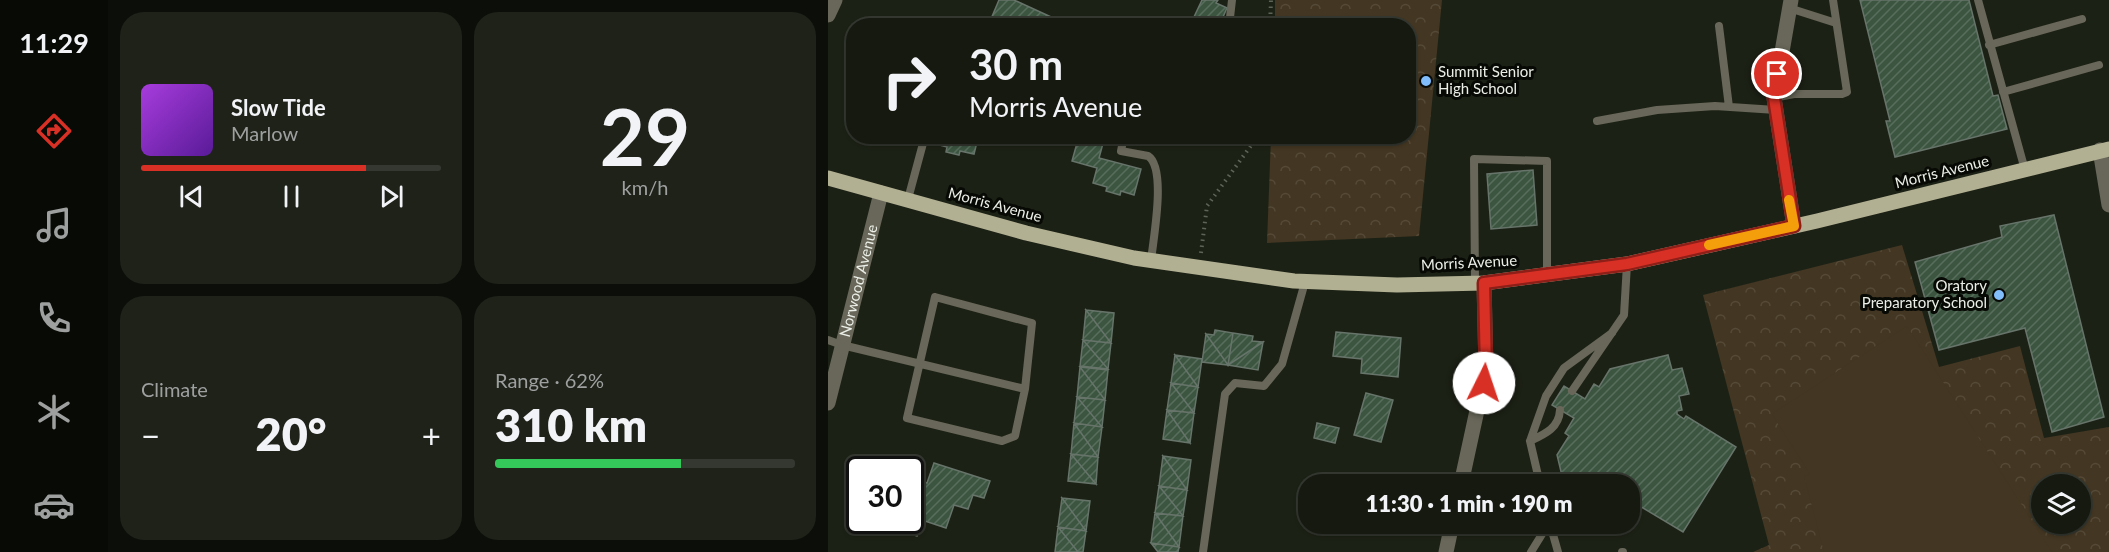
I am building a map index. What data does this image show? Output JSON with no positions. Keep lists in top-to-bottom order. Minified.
{"streets":{"main road":["Morris Avenue"],"street":["Norwood Avenue"]},"crossings":[["Morris Avenue","Norwood Avenue"]],"places":["Summit Senior High School","Oratory Preparatory School"],"page":{"tabs":"11:29","tile":[["29","km/h"],"Climate",["Range · 62%","310 km"]],"turn":["30 m","Morris Avenue"],"song":["Slow Tide","Marlow"],"heat":["−","20°","+"],"limit":"30","trip":"11:30 · 1 min · 190 m"}}
